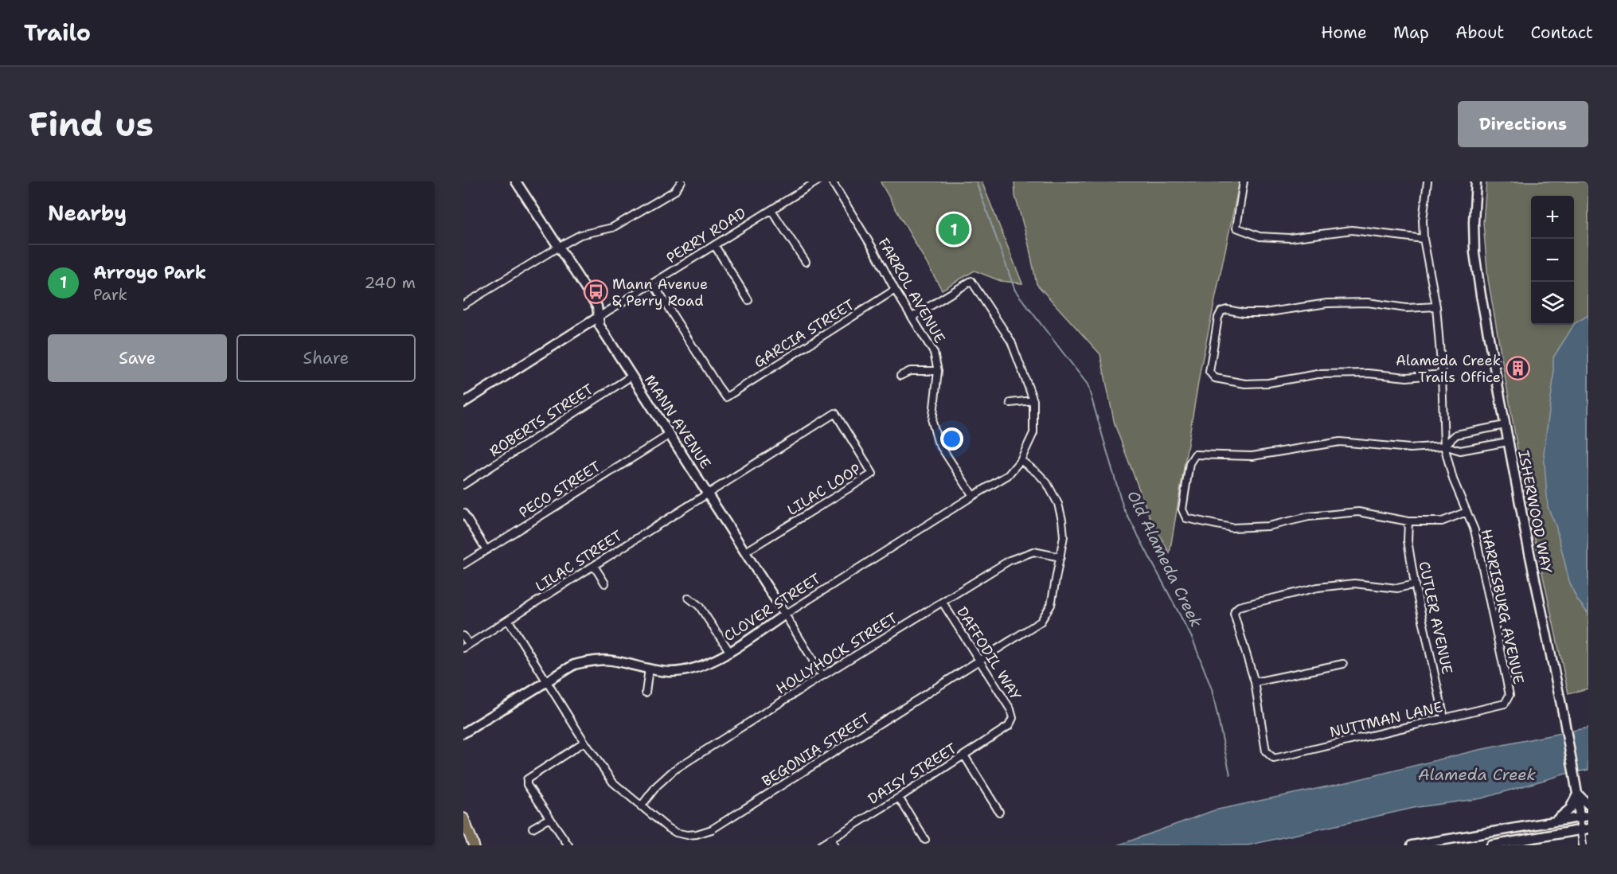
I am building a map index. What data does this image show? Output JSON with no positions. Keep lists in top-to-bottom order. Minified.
{"streets":{"street":["PERRY ROAD","FARROL AVENUE","GARCIA STREET","ROBERTS STREET","MANN AVENUE","PECO STREET","LILAC LOOP","ISHERWOOD WAY","LILAC STREET","HARRISBURG AVENUE","CLOVER STREET","CUTLER AVENUE","HOLLYHOCK STREET","DAFFODIL WAY","NUTTMAN LANE","BEGONIA STREET","DAISY STREET"]},"crossings":[["PERRY ROAD","GARCIA STREET"],["PERRY ROAD","MANN AVENUE"],["FARROL AVENUE","GARCIA STREET"],["FARROL AVENUE","CLOVER STREET"],["ROBERTS STREET","MANN AVENUE"],["MANN AVENUE","PECO STREET"],["MANN AVENUE","LILAC LOOP"],["MANN AVENUE","LILAC STREET"],["MANN AVENUE","CLOVER STREET"],["MANN AVENUE","HOLLYHOCK STREET"],["LILAC LOOP","LILAC STREET"],["LILAC STREET","BEGONIA STREET"],["HARRISBURG AVENUE","NUTTMAN LANE"],["CLOVER STREET","BEGONIA STREET"],["CUTLER AVENUE","NUTTMAN LANE"],["HOLLYHOCK STREET","DAFFODIL WAY"],["HOLLYHOCK STREET","BEGONIA STREET"],["DAFFODIL WAY","BEGONIA STREET"],["DAFFODIL WAY","DAISY STREET"]],"water":["Old Alameda Creek","Alameda Creek"],"places":{"bus stop":["Mann Avenue & Perry Road"],"building":["Alameda Creek Trails Office"]},"page":{"header":"Trailo","nav":["Home","Map","About","Contact"],"buttons":["Directions",["Save","Share"]],"title":"Find us","heading":"Nearby","map_buttons":["+","−"],"pins":"1","list":[{"mark":"1","name":"Arroyo Park","note":"Park","value":"240 m"}]}}
